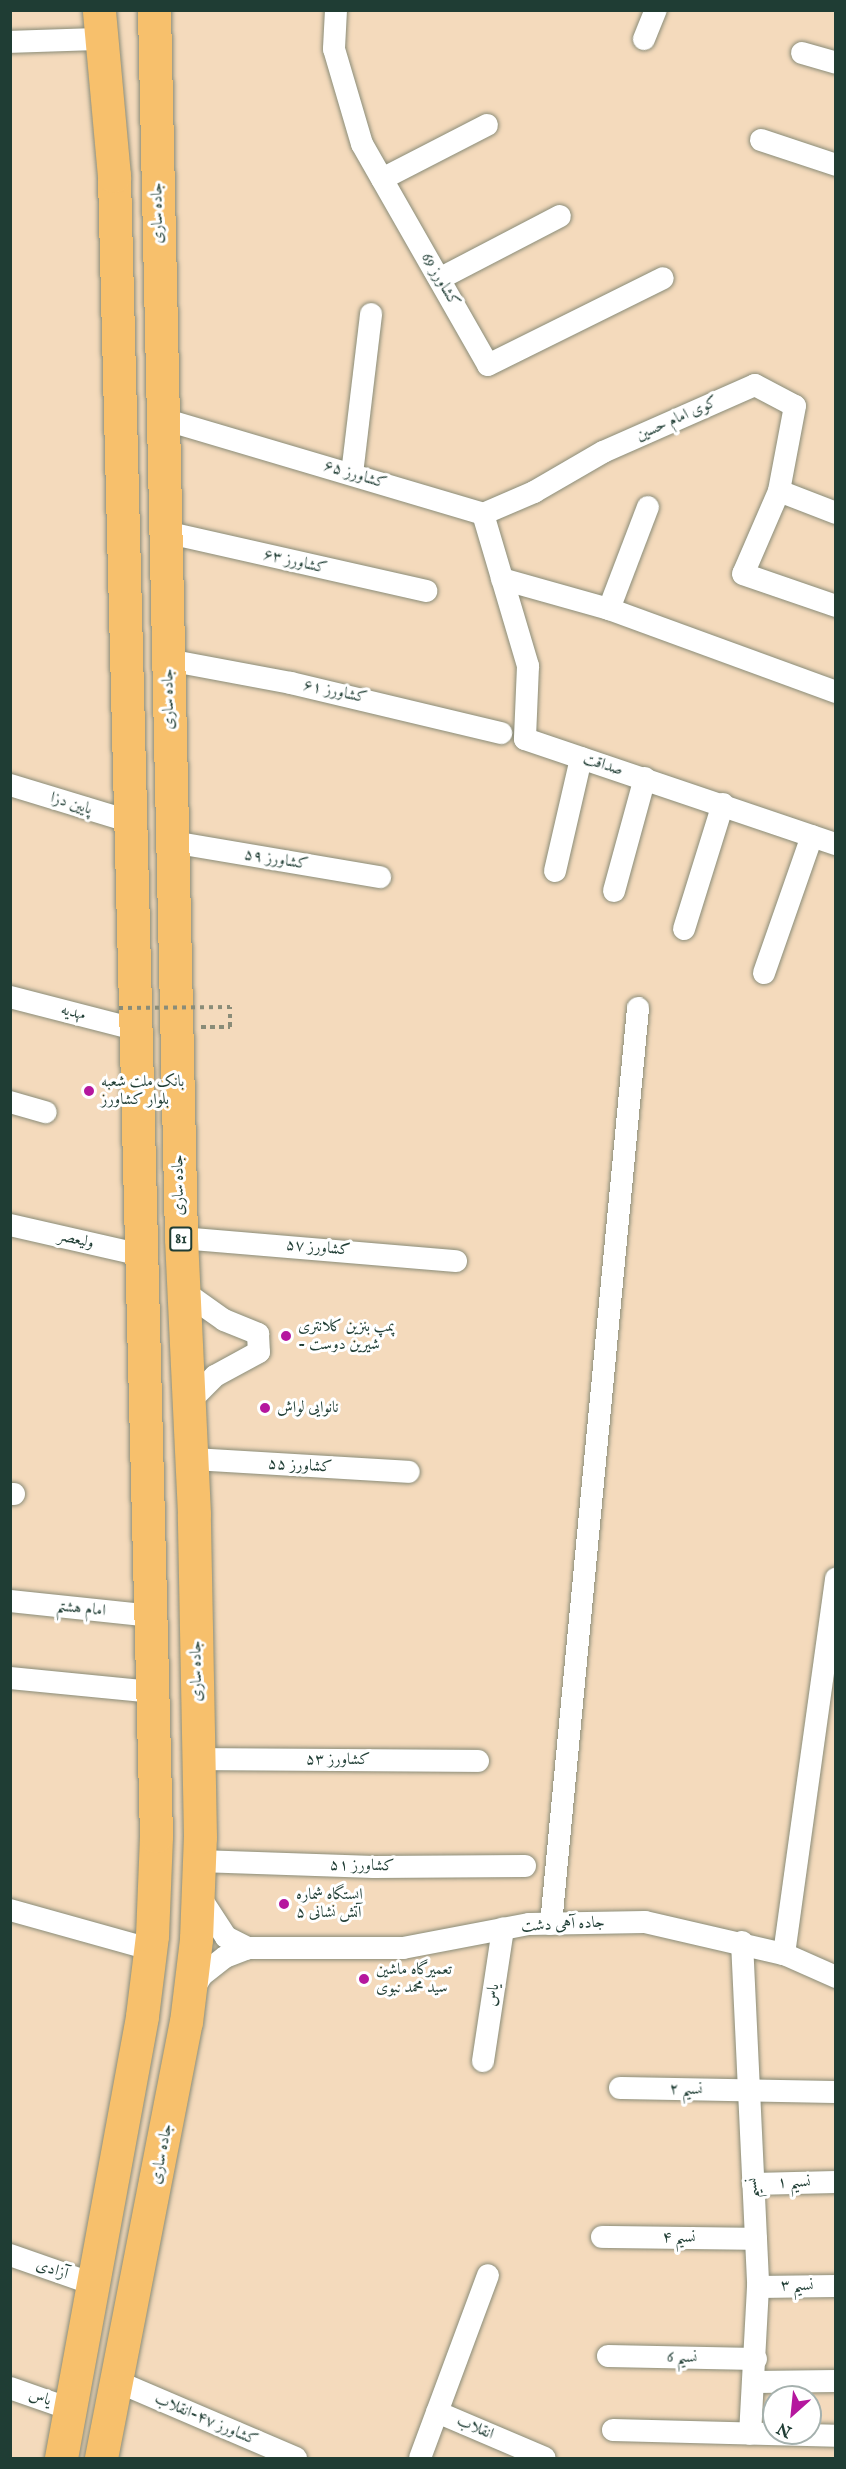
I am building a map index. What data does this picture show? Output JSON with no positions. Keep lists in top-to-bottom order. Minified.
{"streets":{"highway":["جاده ساری","81"],"street":["کشاورز 69","کوی امام حسین","کشاورز ۶۵","کشاورز ۶۳","کشاورز ۶۱","صداقت","پایین دزا","کشاورز ۵۹","مهدیه","ولیعصر","کشاورز ۵۷","کشاورز ۵۵","امام هشتم","کشاورز ۵۳","کشاورز ۵۱","جاده آهی دشت","یاس","نسیم ۲","نسیم ۱","نسیم","نسیم ۴","آزادی","نسیم ۳","نسیم 6","کشاورز ۴۷-انقلاب","انقلاب"]},"crossings":[["جاده ساری","کشاورز ۶۵"],["جاده ساری","کشاورز ۶۳"],["جاده ساری","کشاورز ۶۱"],["جاده ساری","کشاورز ۵۹"],["جاده ساری","کشاورز ۵۷"],["جاده ساری","کشاورز ۵۵"],["جاده ساری","کشاورز ۵۳"],["جاده ساری","کشاورز ۵۱"],["جاده ساری","کشاورز ۴۷-انقلاب"],["کوی امام حسین","کشاورز ۶۵"],["جاده آهی دشت","یاس"],["جاده آهی دشت","نسیم"],["نسیم ۲","نسیم"],["نسیم ۱","نسیم"],["نسیم","نسیم ۴"],["نسیم","نسیم ۳"],["نسیم","نسیم 6"]],"places":["بانک ملت شعبه بلوار کشاورز","پمپ بنزین کلانتری - شیرین دوست","نانوایی لواش","ایستگاه شماره ۵ آتش نشانی","تعمیرگاه ماشین سید محمد نبوی"],"north":"bottom left"}
